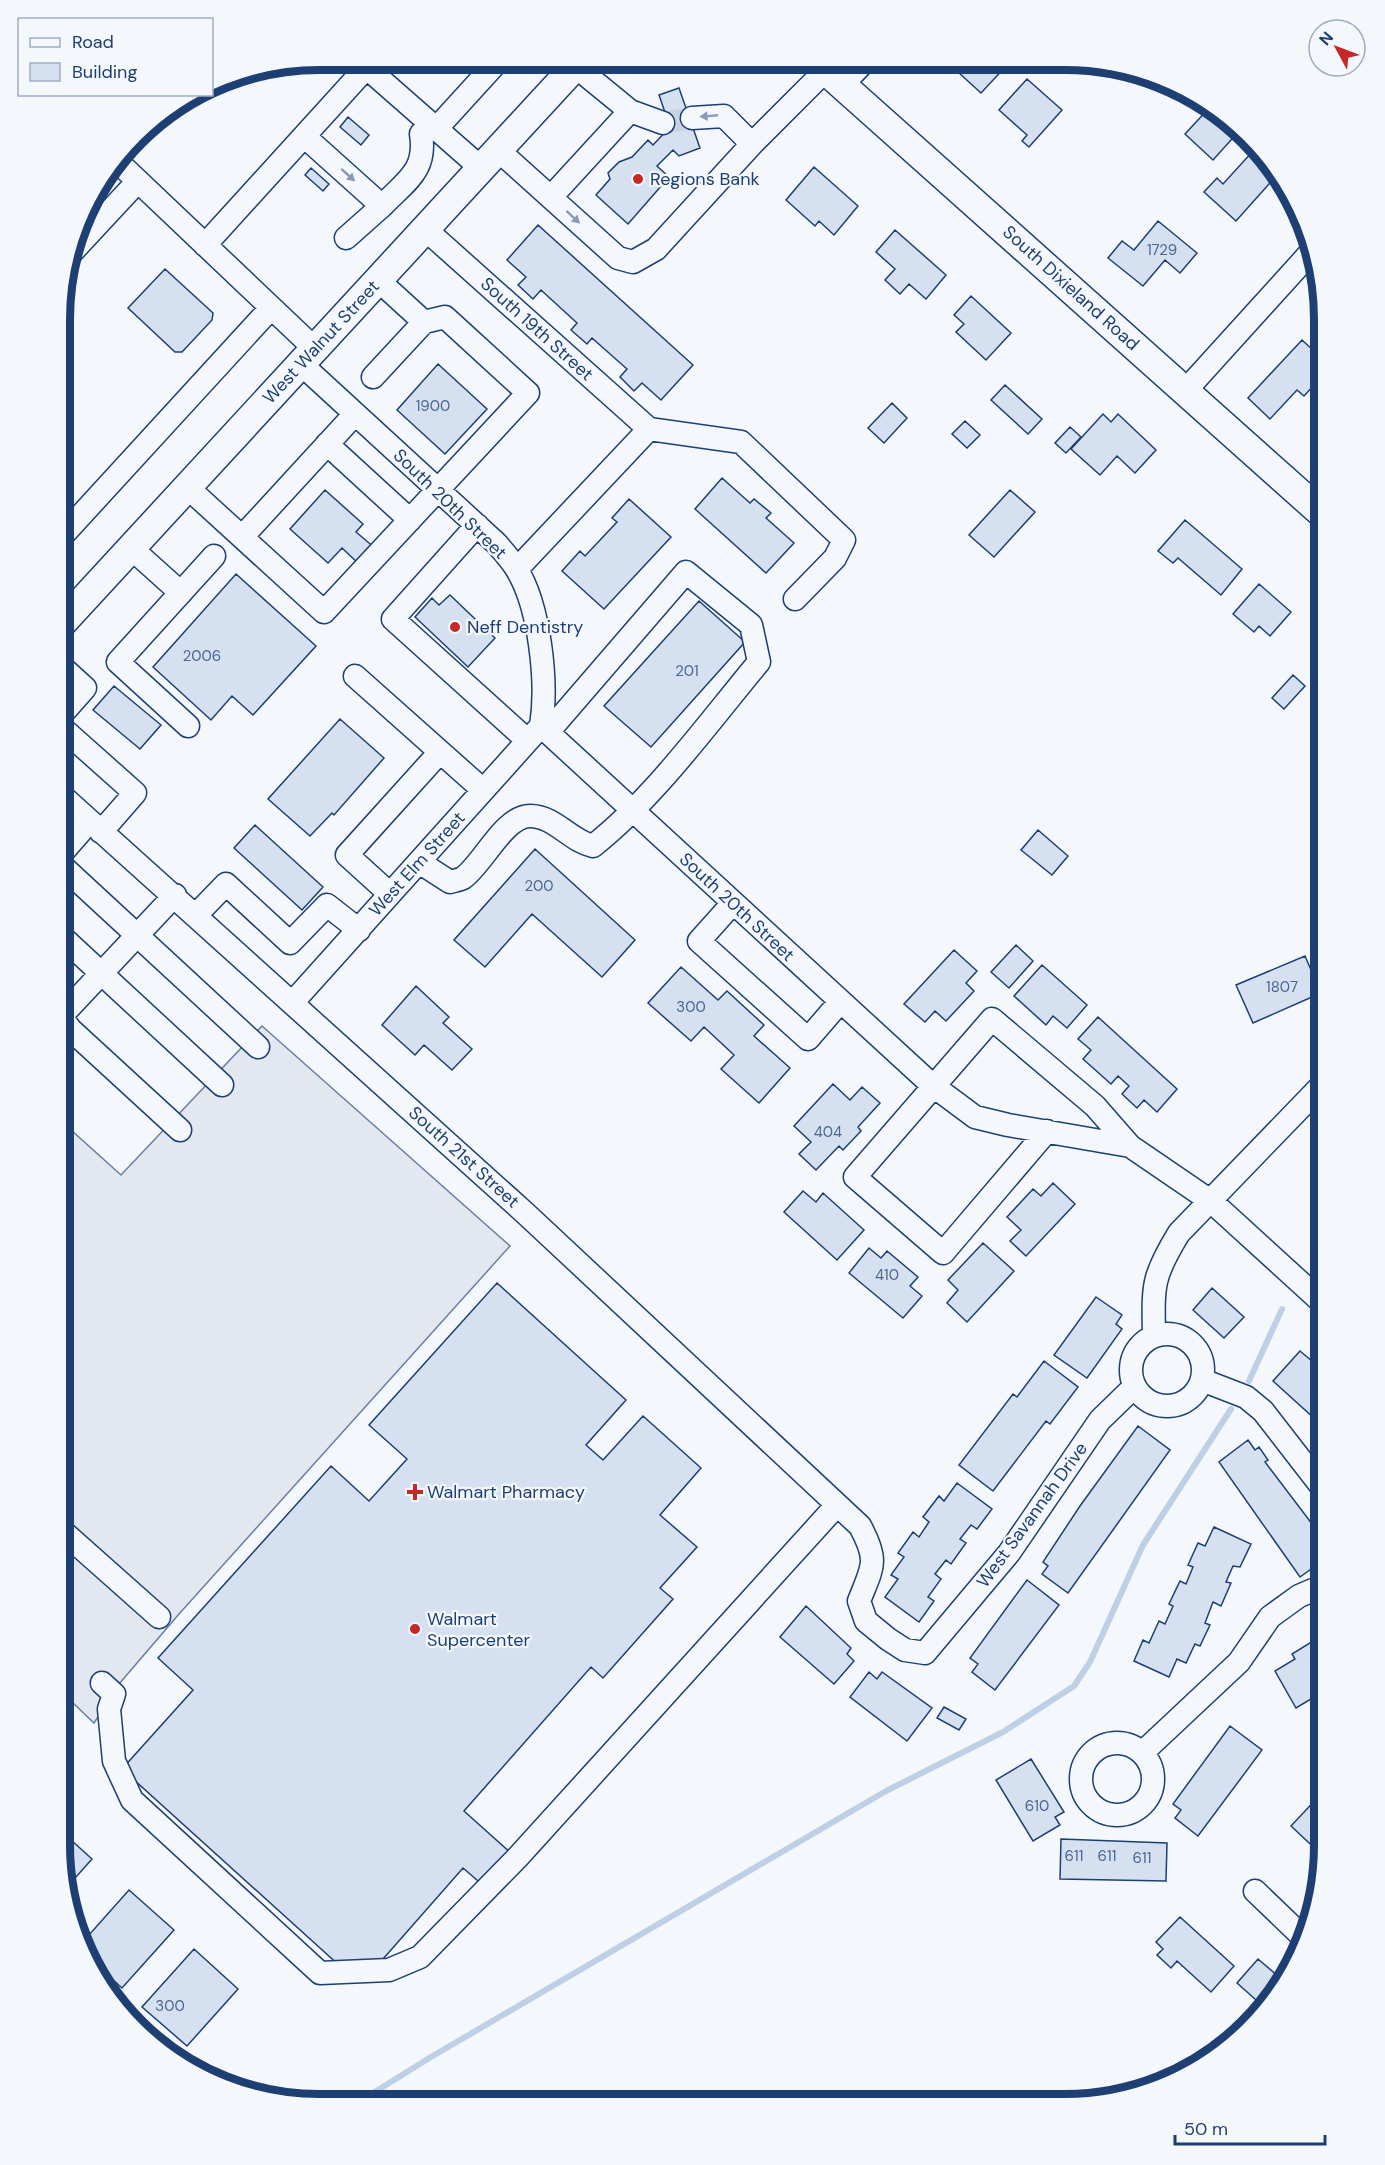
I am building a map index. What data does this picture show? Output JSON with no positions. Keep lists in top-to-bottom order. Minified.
{"streets":{"main road":["South Dixieland Road","West Walnut Street"],"street":["South 19th Street","South 20th Street","West Elm Street","South 21st Street","West Savannah Drive"]},"crossings":[["South 19th Street","West Walnut Street"],["West Walnut Street","South 20th Street"],["South 20th Street","West Elm Street"],["West Elm Street","South 21st Street"],["South 21st Street","West Savannah Drive"]],"places":{"other":["Regions Bank","Neff Dentistry","Walmart Supercenter"],"health":["Walmart Pharmacy"]},"house_numbers":["1729","1900","2006","201","200","1807","300","404","410","610","611","611","611","300"],"legend":["Road","Building"],"scale_bar":"50 m","north":"top left"}
